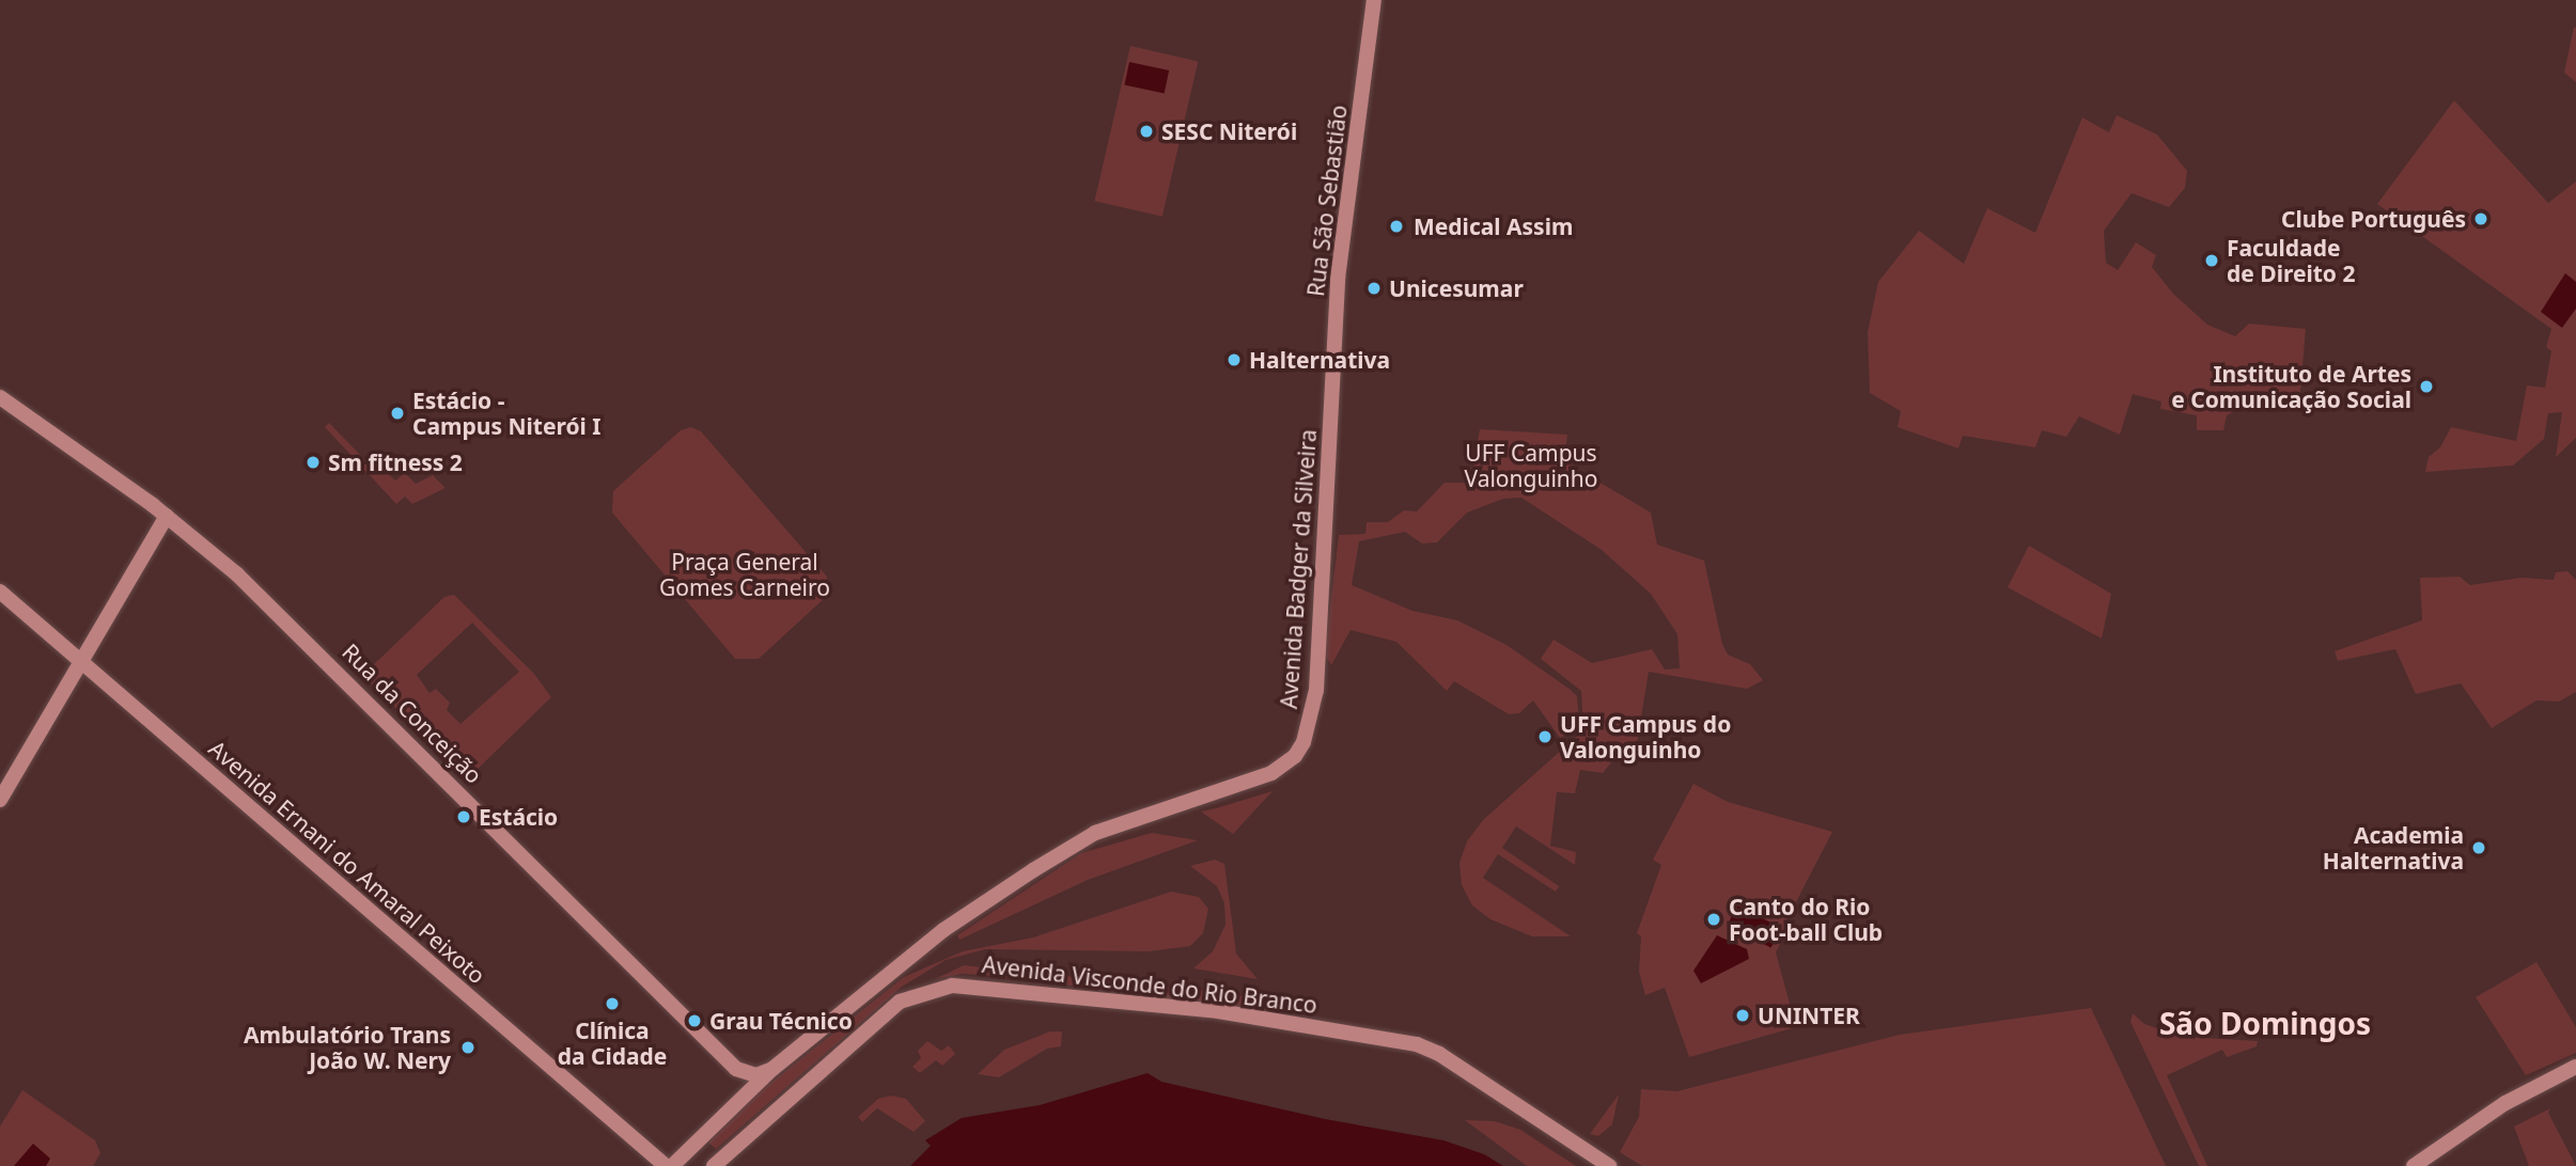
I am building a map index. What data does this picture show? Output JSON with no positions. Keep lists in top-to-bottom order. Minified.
{"streets":{"main road":["Rua São Sebastião","Avenida Badger da Silveira","Rua da Conceição","Avenida Ernani do Amaral Peixoto","Avenida Visconde do Rio Branco"]},"crossings":[["Rua São Sebastião","Avenida Badger da Silveira"],["Avenida Badger da Silveira","Rua da Conceição"]],"districts":["São Domingos"],"parks":["UFF Campus Valonguinho","Praça General Gomes Carneiro"],"places":["SESC Niterói","Clube Português","Medical Assim","Faculdade de Direito 2","Unicesumar","Halternativa","Instituto de Artes e Comunicação Social","Estácio - Campus Niterói I","Sm fitness 2","UFF Campus do Valonguinho","Estácio","Academia Halternativa","Canto do Rio Foot-ball Club","Clínica da Cidade","UNINTER","Grau Técnico","Ambulatório Trans João W. Nery"]}
